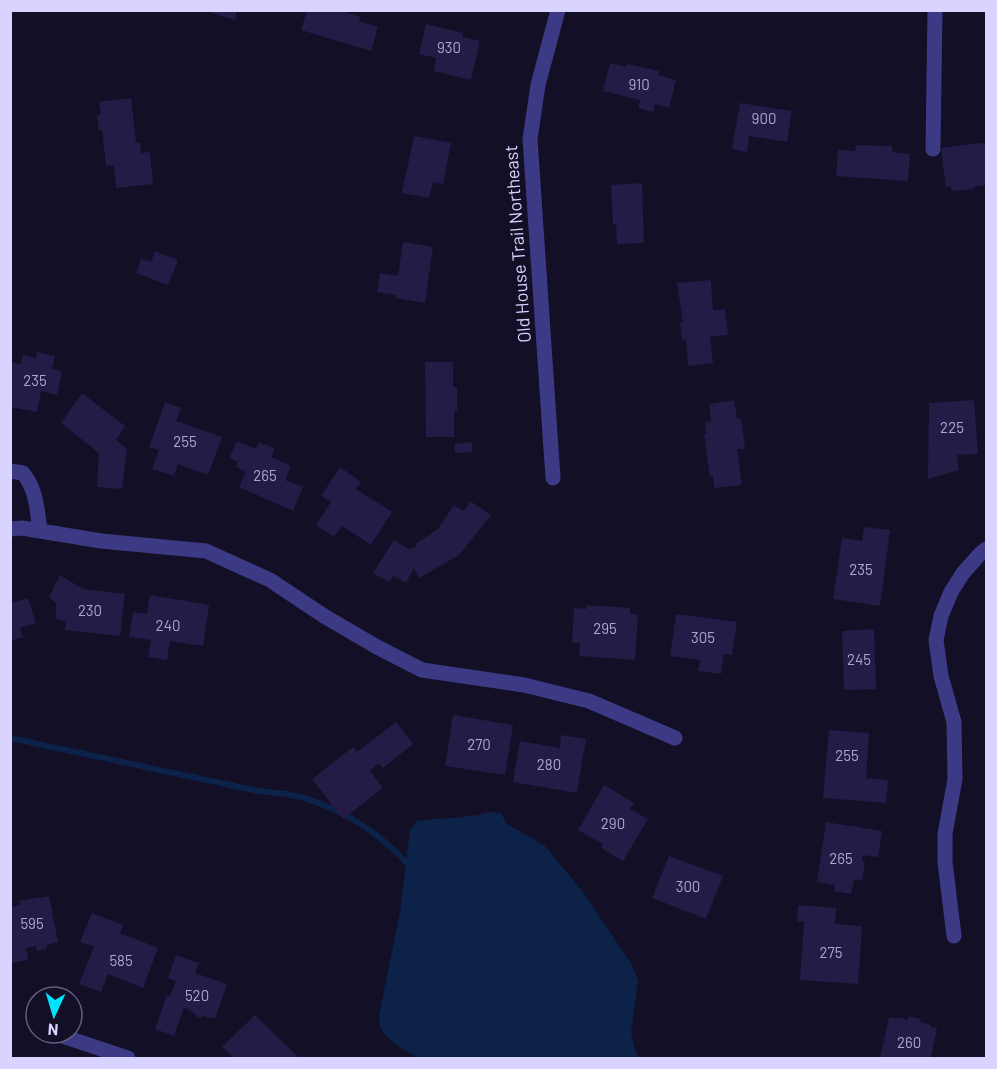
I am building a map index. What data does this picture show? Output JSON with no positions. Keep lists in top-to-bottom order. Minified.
{"streets":{"street":["Old House Trail Northeast"]},"house_numbers":["930","910","900","235","225","255","265","235","230","240","295","305","245","270","255","280","290","265","300","595","275","585","520","260"],"north":"bottom"}
